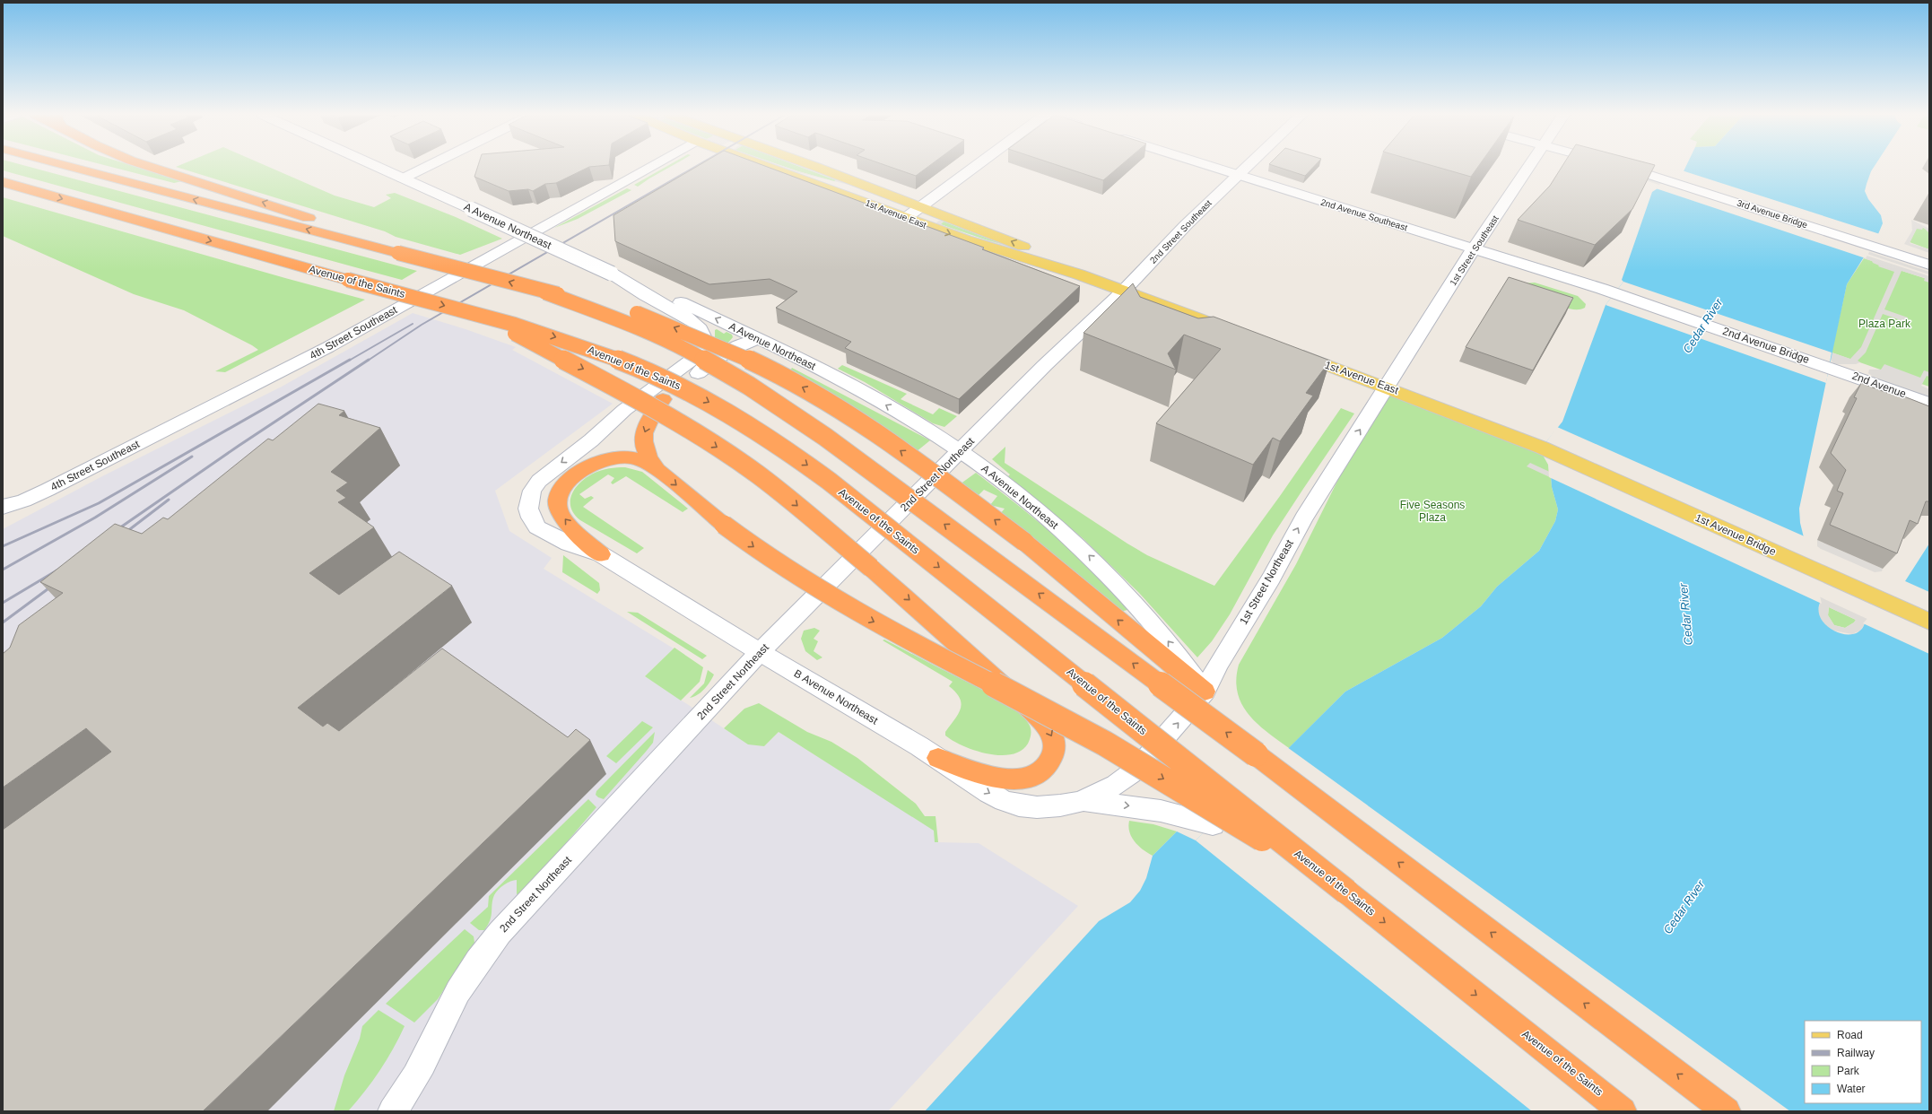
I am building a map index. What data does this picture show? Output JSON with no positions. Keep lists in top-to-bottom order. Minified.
{"streets":{"highway":["Avenue of the Saints"],"main road":["1st Avenue East","1st Avenue Bridge"],"street":["3rd Avenue Bridge","2nd Avenue Southeast","A Avenue Northeast","2nd Street Southeast","1st Street Southeast","4th Street Southeast","2nd Avenue Bridge","2nd Avenue","2nd Street Northeast","1st Street Northeast","B Avenue Northeast"]},"crossings":[["1st Avenue East","2nd Street Southeast"],["1st Avenue East","1st Street Southeast"],["1st Avenue East","2nd Street Northeast"],["1st Avenue East","1st Avenue Bridge"],["1st Avenue East","1st Street Northeast"],["2nd Avenue Southeast","2nd Street Southeast"],["2nd Avenue Southeast","1st Street Southeast"],["2nd Avenue Southeast","2nd Avenue Bridge"],["A Avenue Northeast","2nd Street Northeast"],["A Avenue Northeast","1st Street Northeast"],["2nd Street Southeast","2nd Street Northeast"],["1st Street Southeast","1st Street Northeast"],["2nd Avenue Bridge","2nd Avenue"],["2nd Street Northeast","B Avenue Northeast"],["1st Street Northeast","B Avenue Northeast"]],"one_way":["A Avenue Northeast","1st Street Northeast"],"water":["Cedar River"],"parks":["Plaza Park","Five Seasons Plaza"],"legend":["Road","Railway","Park","Water"]}
